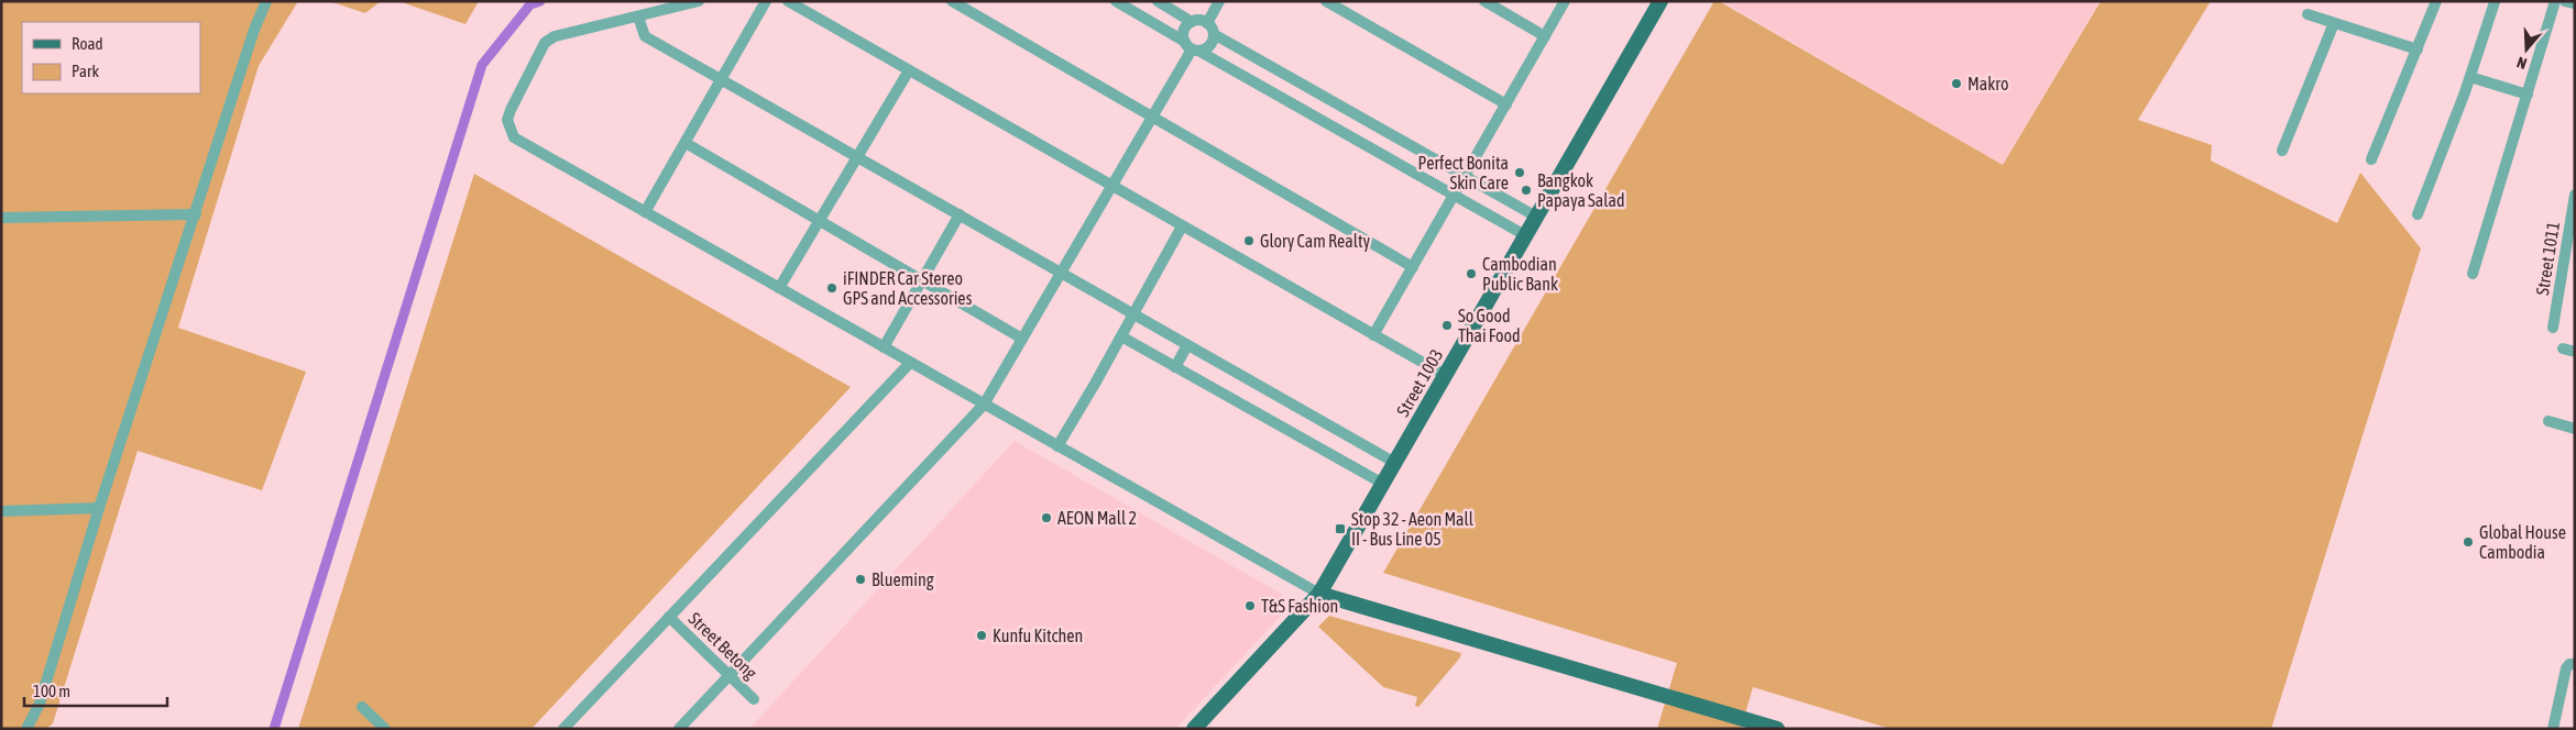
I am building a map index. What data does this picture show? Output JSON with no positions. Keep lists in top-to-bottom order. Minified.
{"streets":{"main road":["Street 1003"],"street":["Street 1011","Street Betong"]},"places":{"other":["Makro","Perfect Bonita Skin Care","Bangkok Papaya Salad","Glory Cam Realty","Cambodian Public Bank","iFINDER Car Stereo GPS and Accessories","So Good Thai Food","AEON Mall 2","Global House Cambodia","Blueming","T&S Fashion","Kunfu Kitchen"],"transit":["Stop 32 - Aeon Mall II - Bus Line 05"]},"legend":["Road","Park"],"scale_bar":"100 m","north":"bottom"}
